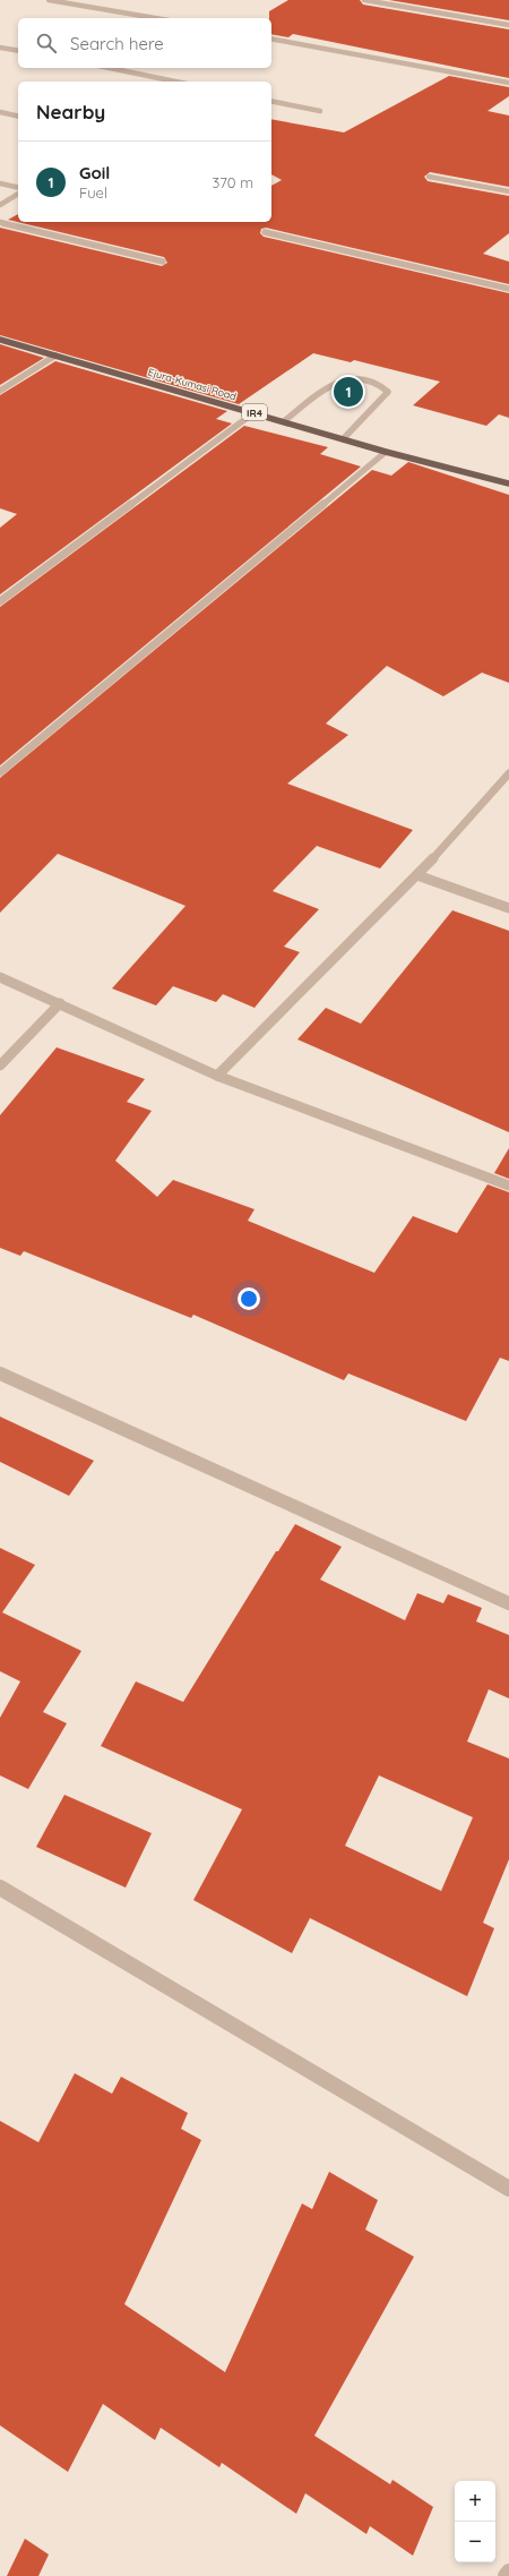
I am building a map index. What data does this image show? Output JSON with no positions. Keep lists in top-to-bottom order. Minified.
{"streets":{"main road":["Ejura-Kumasi Road","IR4"]},"page":{"search":"Search here","heading":"Nearby","list":[{"mark":"1","name":"Goil","note":"Fuel","value":"370 m"}],"pins":"1","map_buttons":["+","−"]}}
